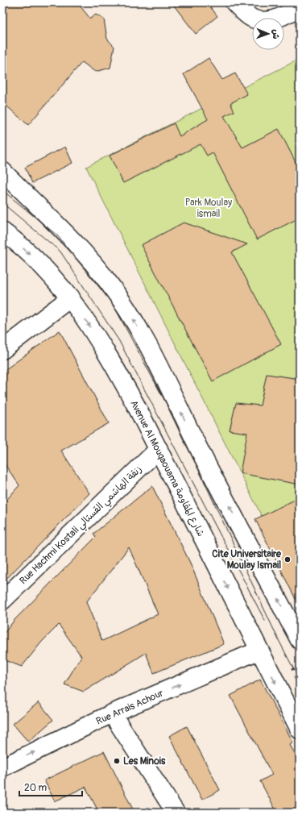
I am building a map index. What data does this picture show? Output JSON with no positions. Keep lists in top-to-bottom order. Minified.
{"streets":{"main road":["Avenue Al Mouqaouama شارع المقاومة","Rue Hachmi Kostali زنقة الهاشمي القستالي","Rue Arrais Achour"]},"crossings":[["Avenue Al Mouqaouama شارع المقاومة","Rue Hachmi Kostali زنقة الهاشمي القستالي"],["Avenue Al Mouqaouama شارع المقاومة","Rue Arrais Achour"]],"one_way":["Rue Arrais Achour"],"parks":["Park Moulay ismail"],"places":["Cite Universitaire Moulay Ismail","Les Minois"],"scale_bar":"20 m","north":"right"}
